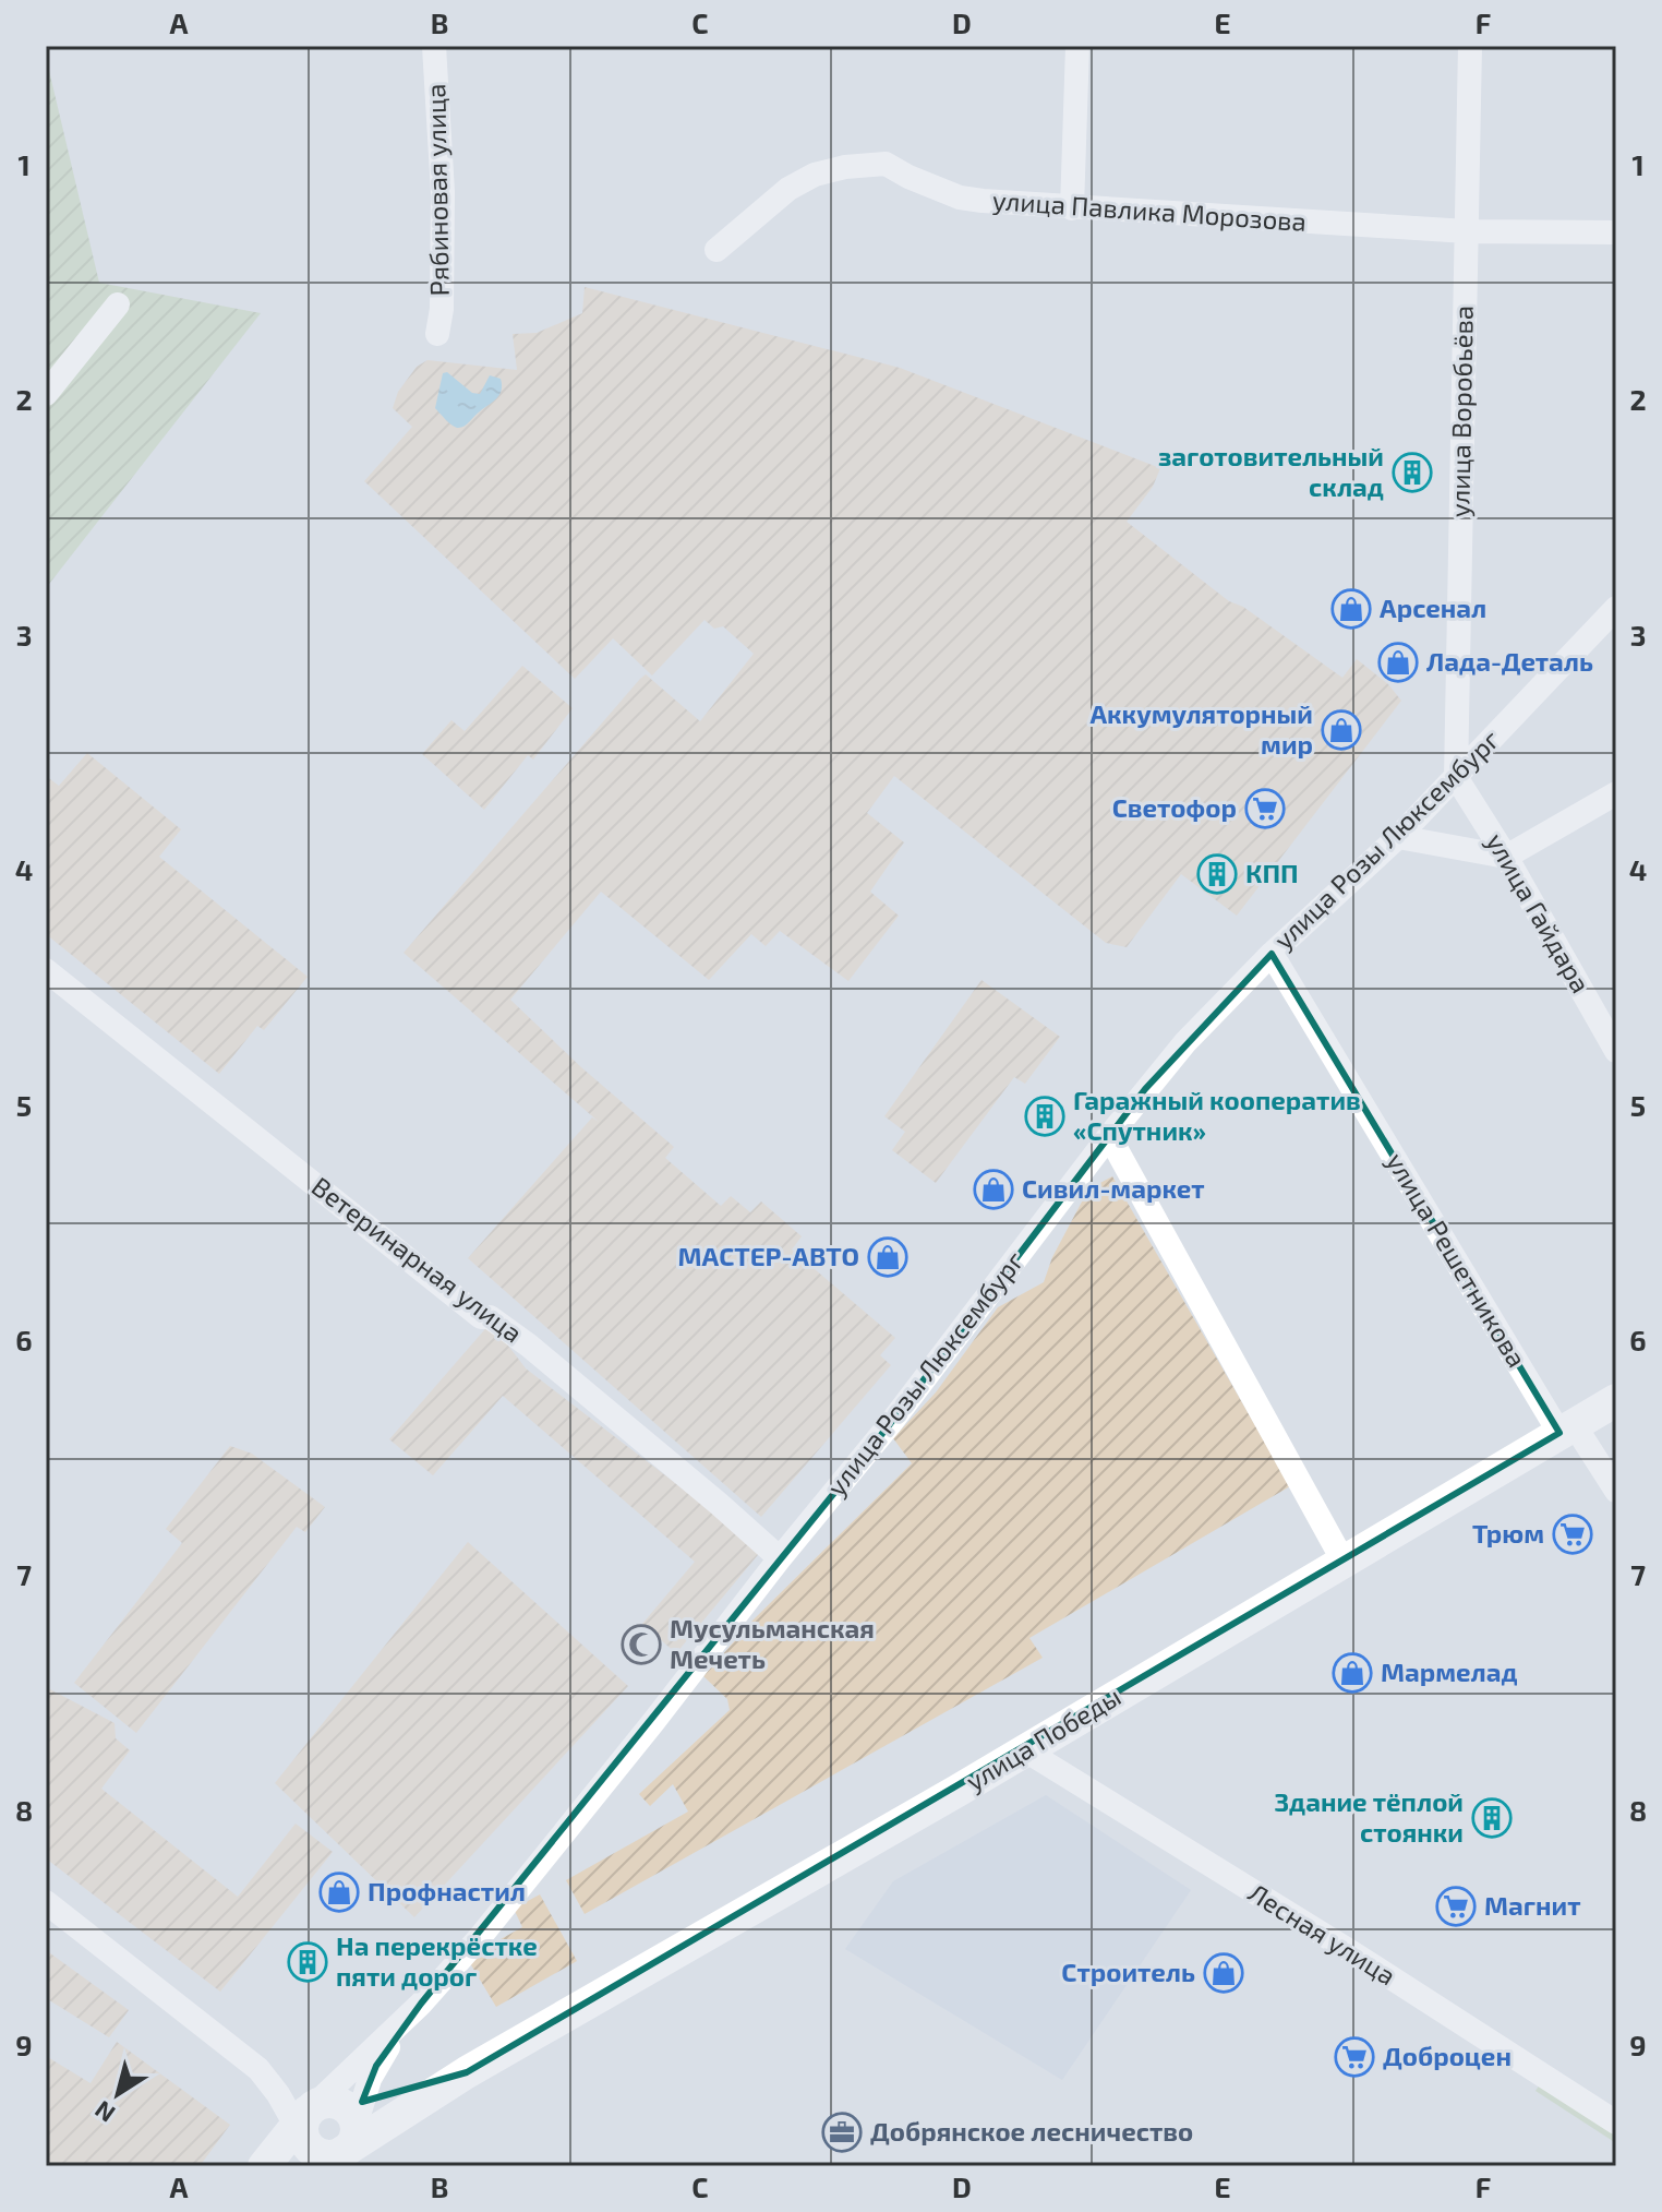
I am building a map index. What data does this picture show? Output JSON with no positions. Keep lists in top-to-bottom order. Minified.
{"streets":{"street":["Рябиновая улица","улица Павлика Морозова","улица Воробьёва","улица Розы Люксембург","улица Гайдара","Ветеринарная улица","улица Решетникова","улица Победы","Лесная улица"]},"crossings":[["улица Павлика Морозова","улица Воробьёва"],["улица Воробьёва","улица Розы Люксембург"],["улица Воробьёва","улица Гайдара"],["улица Розы Люксембург","улица Гайдара"],["улица Розы Люксембург","Ветеринарная улица"],["улица Розы Люксембург","улица Решетникова"],["улица Розы Люксембург","улица Победы"],["улица Решетникова","улица Победы"],["улица Победы","Лесная улица"]],"places":{"building":["заготовительный склад","КПП","Гаражный кооператив «Спутник»","Здание тёплой стоянки","На перекрёстке пяти дорог"],"shop":["Арсенал","Лада-Деталь","Аккумуляторный мир","Сивил-маркет","МАСТЕР-АВТО","Мармелад","Профнастил","Строитель"],"supermarket":["Светофор","Трюм","Магнит","Доброцен"],"mosque":["Мусульманская Мечеть"],"office":["Добрянское лесничество"]},"north":"bottom left","grid":{"columns":["A","B","C","D","E","F"],"rows":["1","2","3","4","5","6","7","8","9"]}}
